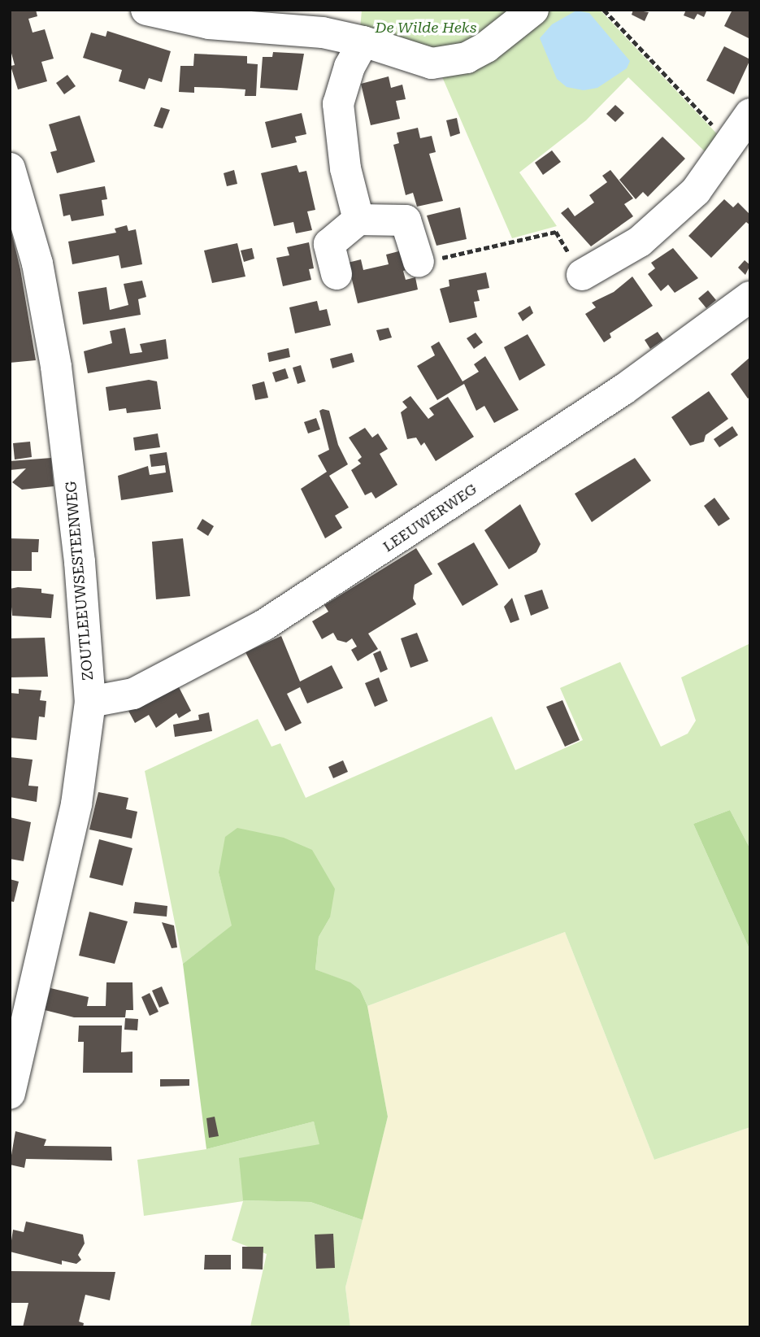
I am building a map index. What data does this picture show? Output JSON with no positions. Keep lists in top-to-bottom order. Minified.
{"streets":{"street":["LEEUWERWEG","ZOUTLEEUWSESTEENWEG"]},"crossings":[["LEEUWERWEG","ZOUTLEEUWSESTEENWEG"]],"parks":["De Wilde Heks"]}
